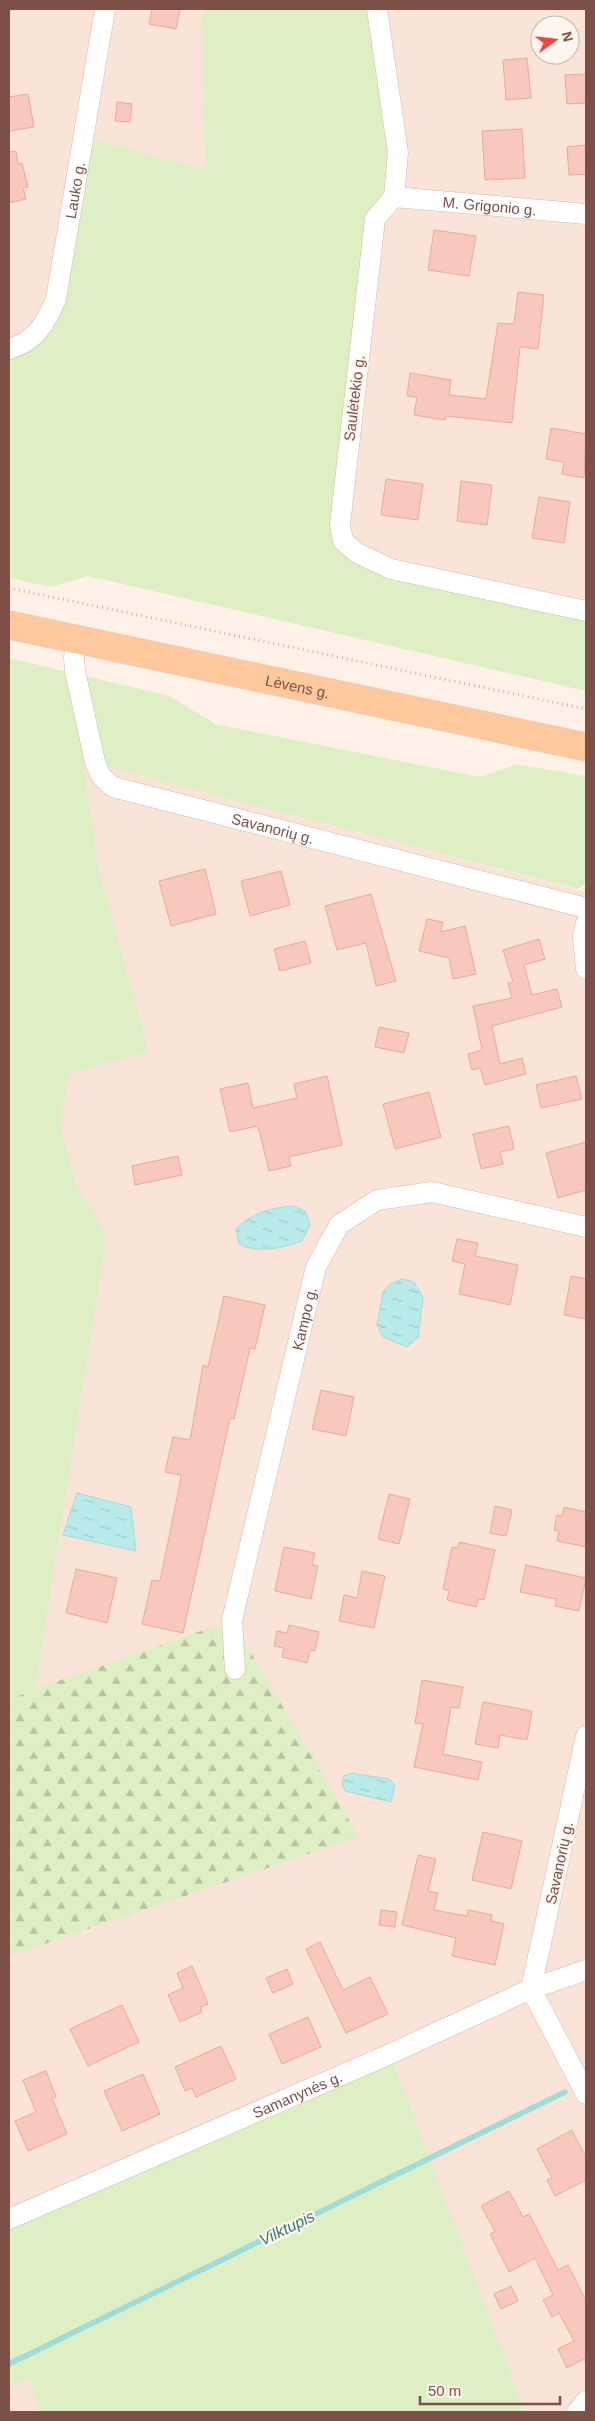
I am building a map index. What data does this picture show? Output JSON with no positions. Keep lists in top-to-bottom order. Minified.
{"streets":{"main road":["Lėvens g."],"street":["Lauko g.","M. Grigonio g.","Saulėtekio g.","Savanorių g.","Kampo g.","Samanynės g."]},"crossings":[["M. Grigonio g.","Saulėtekio g."],["Lėvens g.","Savanorių g."],["Savanorių g.","Samanynės g."]],"water":["Vilktupis"],"scale_bar":"50 m","north":"right"}
